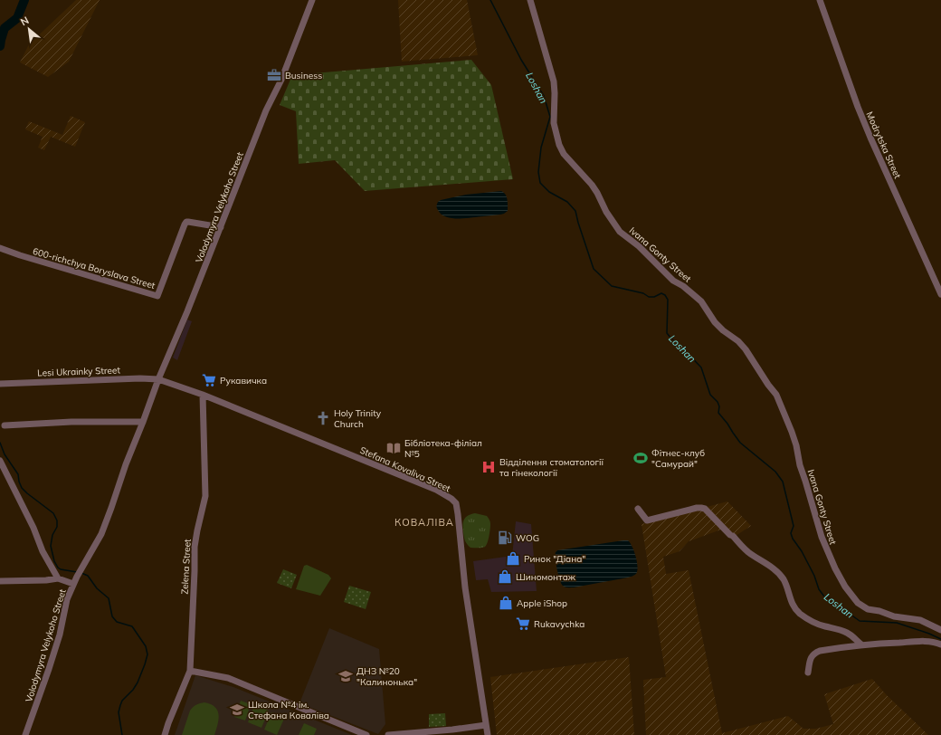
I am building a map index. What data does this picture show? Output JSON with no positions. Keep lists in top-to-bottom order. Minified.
{"streets":{"street":["Modrytska Street","Volodymyra Velykoho Street","Ivana Gonty Street","600-richchya Boryslava Street","Lesi Ukrainky Street","Stefana Kovaliva Street","Zelena Street"]},"crossings":[["Volodymyra Velykoho Street","600-richchya Boryslava Street"],["Volodymyra Velykoho Street","Lesi Ukrainky Street"],["Volodymyra Velykoho Street","Stefana Kovaliva Street"],["Lesi Ukrainky Street","Stefana Kovaliva Street"],["Stefana Kovaliva Street","Zelena Street"]],"districts":["КОВАЛІВА"],"water":["Loshan"],"places":{"office":["Business"],"supermarket":["Рукавичка","Rukavychka"],"church":["Holy Trinity Church"],"library":["Бібліотека-філіал №5"],"sports":["Фітнес-клуб \"Самурай\""],"hospital":["Відділення стоматології та гінекології"],"fuel station":["WOG"],"shop":["Ринок \"Діана\"","Шиномонтаж","Apple iShop"],"school or university":["ДНЗ №20 \"Калинонька\"","Школа №4 ім. Стефана Коваліва"]},"north":"top left"}
